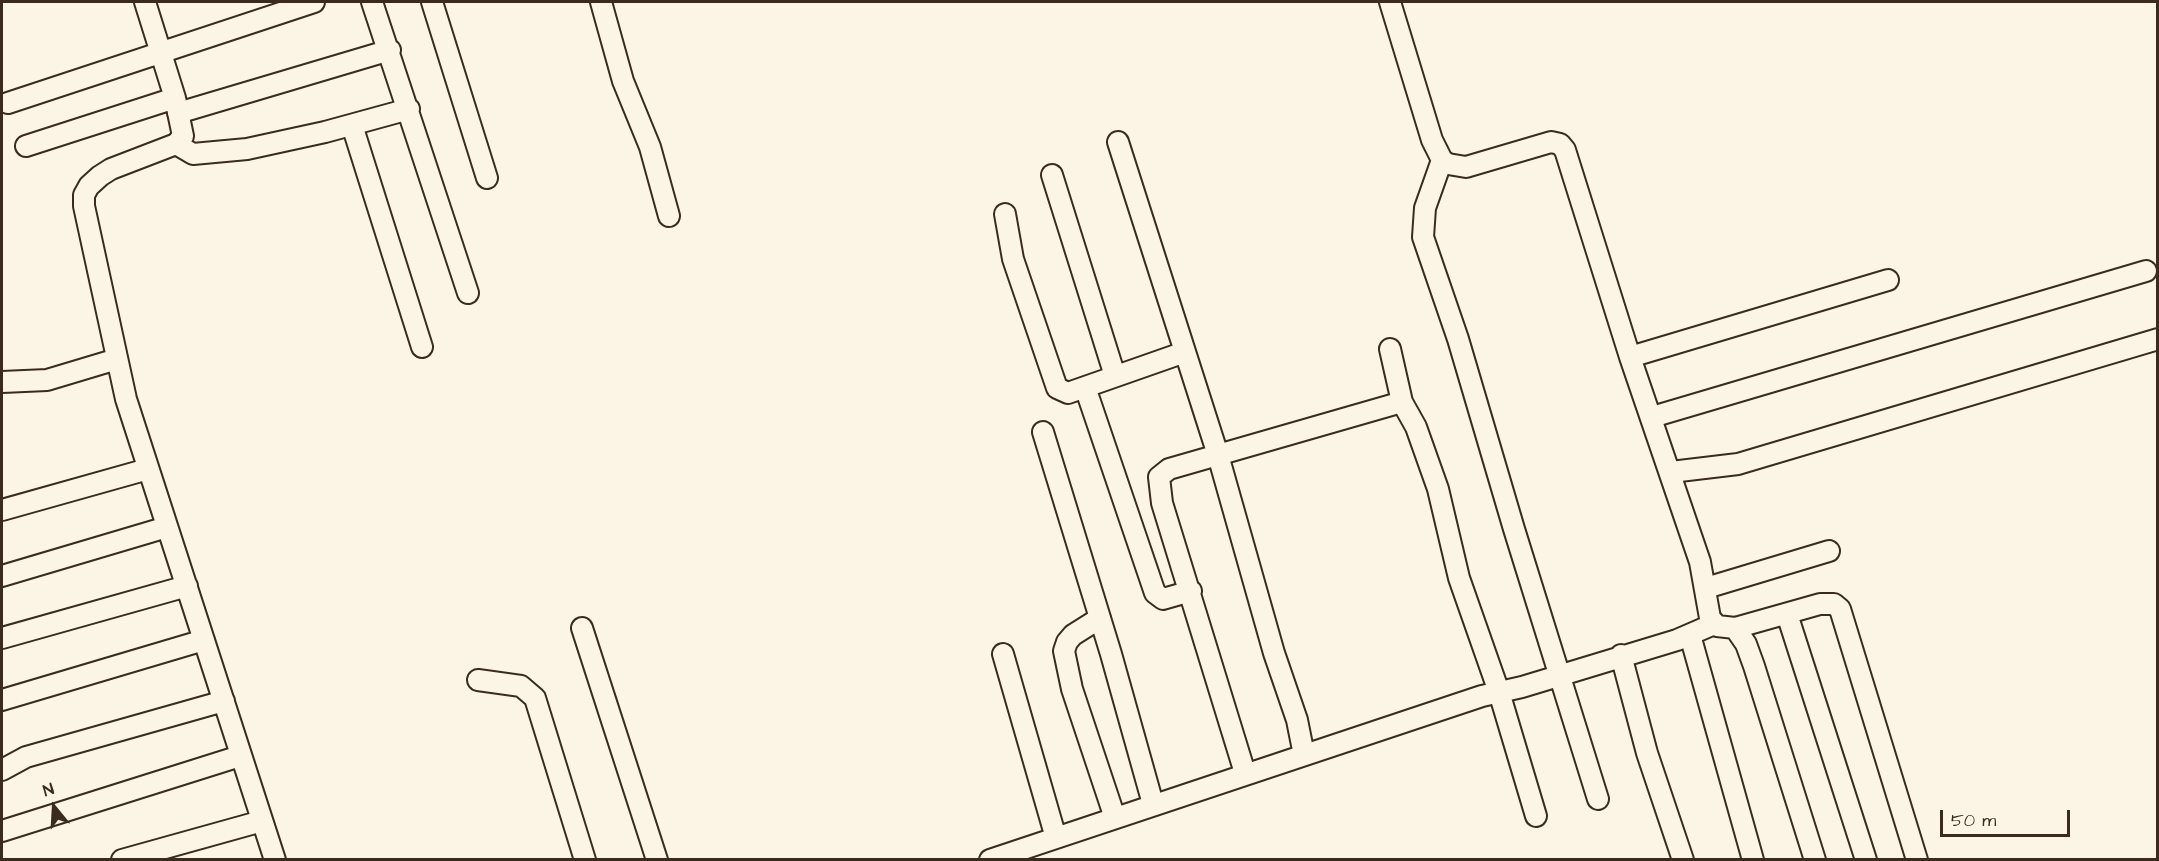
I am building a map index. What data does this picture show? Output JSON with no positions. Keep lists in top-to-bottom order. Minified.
{"scale_bar":"50 m","north":"top"}
